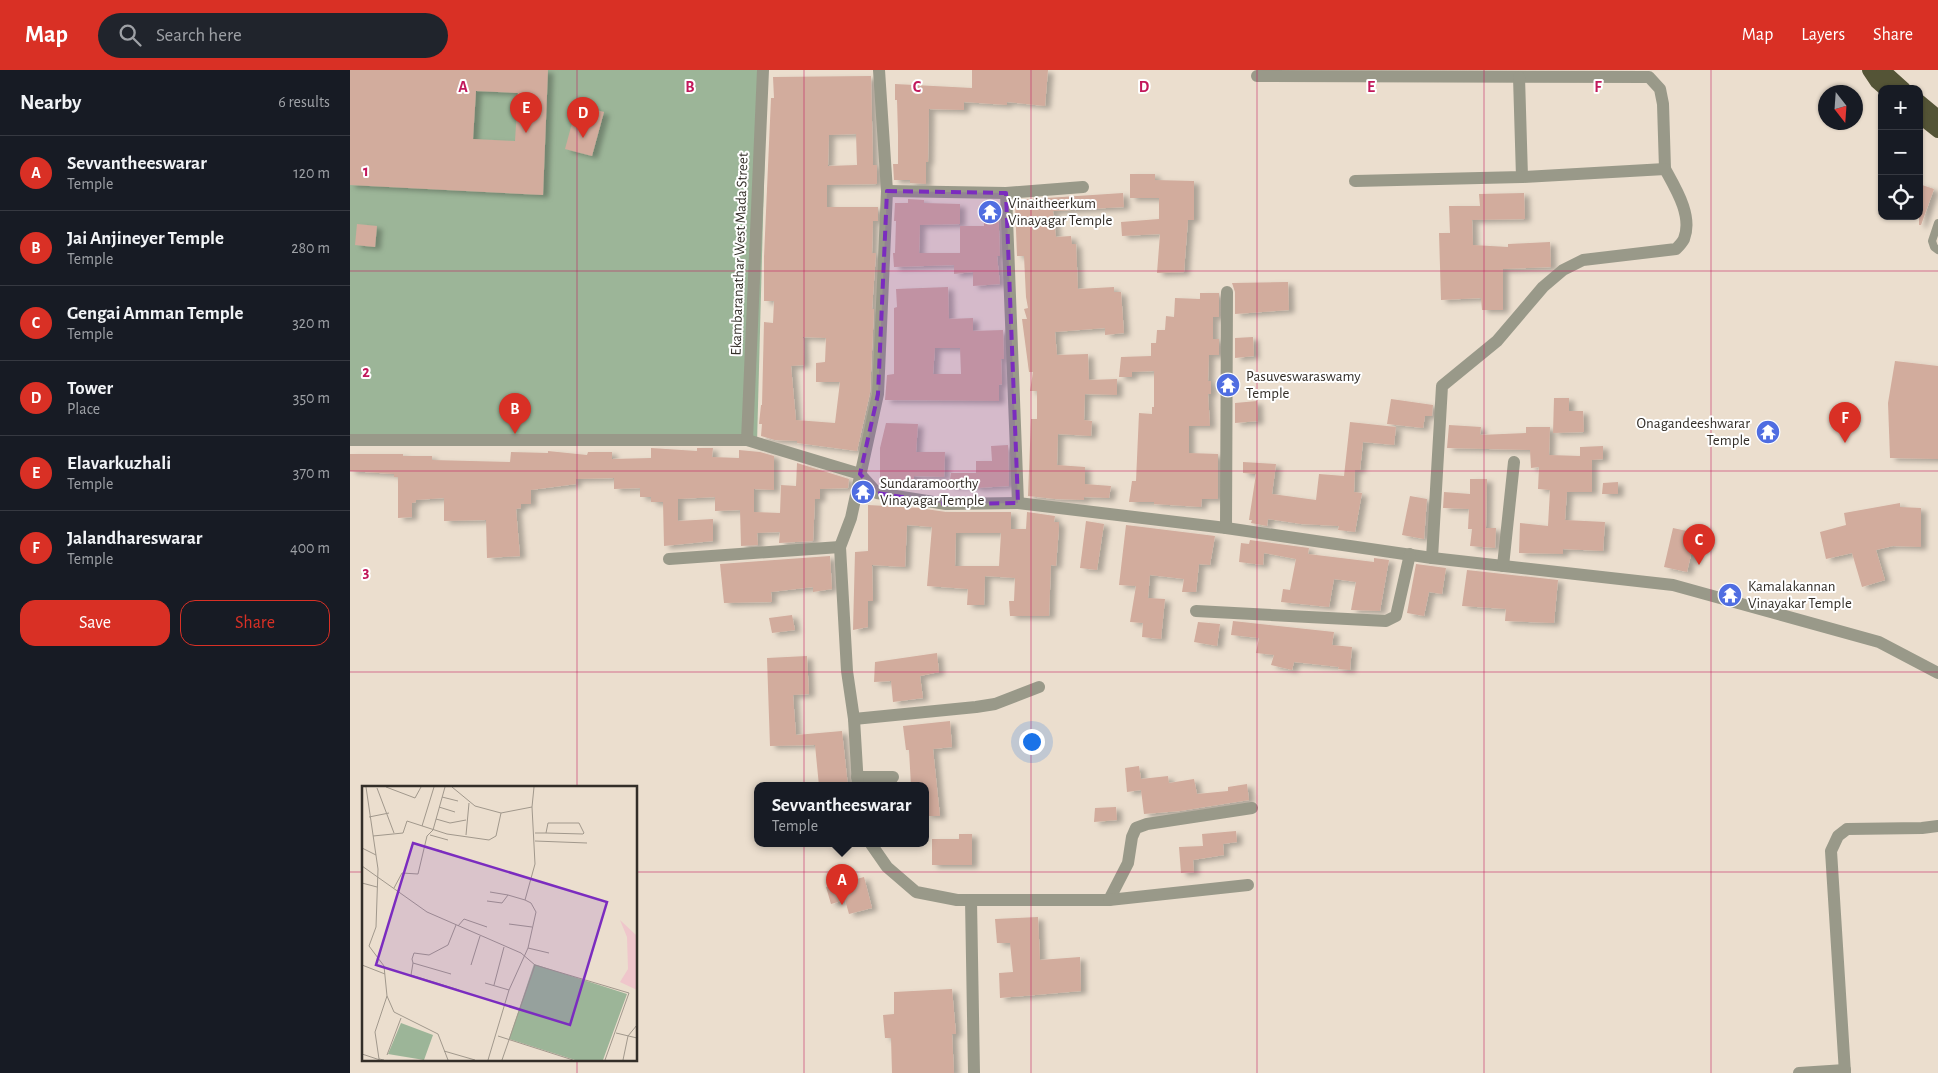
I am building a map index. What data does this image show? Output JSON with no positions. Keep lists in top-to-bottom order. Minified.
{"streets":{"street":["Ekambaranathar West Mada Street"]},"places":{"temple":["Vinaitheerkum Vinayagar Temple","Pasuveswaraswamy Temple","Onagandeeshwarar Temple","Sundaramoorthy Vinayagar Temple","Kamalakannan Vinayakar Temple"]},"north":"bottom","page":{"header":"Map","search":"Search here","nav":["Map","Layers","Share"],"heading":["Nearby","6 results"],"map_buttons":["+","−"],"pins":["E","D","B","F","C","A"],"list":[{"mark":"A","name":"Sevvantheeswarar","note":"Temple","value":"120 m"},{"mark":"B","name":"Jai Anjineyer Temple","note":"Temple","value":"280 m"},{"mark":"C","name":"Gengai Amman Temple","note":"Temple","value":"320 m"},{"mark":"D","name":"Tower","note":"Place","value":"350 m"},{"mark":"E","name":"Elavarkuzhali","note":"Temple","value":"370 m"},{"mark":"F","name":"Jalandhareswarar","note":"Temple","value":"400 m"}],"buttons":["Save","Share"],"popup":["Sevvantheeswarar","Temple"]},"grid":{"columns":["A","B","C","D","E","F"],"rows":["1","2","3"]}}
